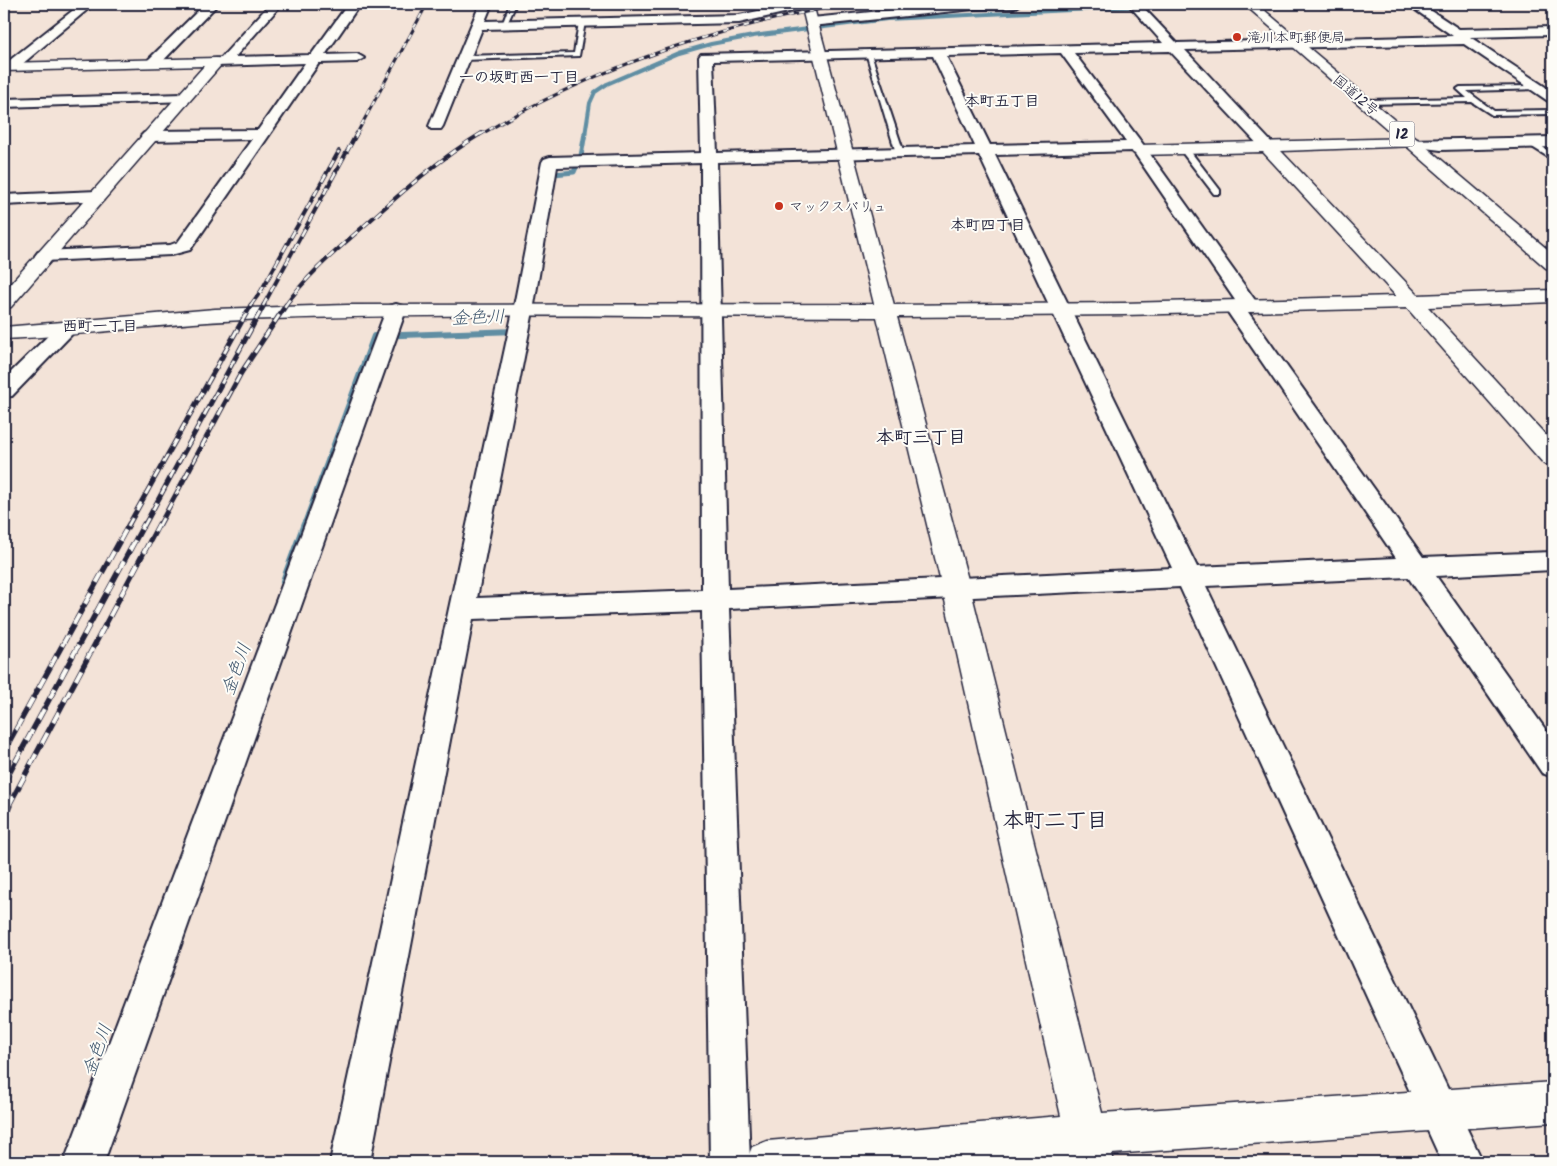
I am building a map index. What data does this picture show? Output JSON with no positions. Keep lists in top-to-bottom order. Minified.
{"streets":{"main road":["国道12号","12"]},"districts":["一の坂町西一丁目","本町五丁目","本町四丁目","西町一丁目","本町三丁目","本町二丁目"],"water":["金色川"],"places":["滝川本町郵便局","マックスバリュ"]}
